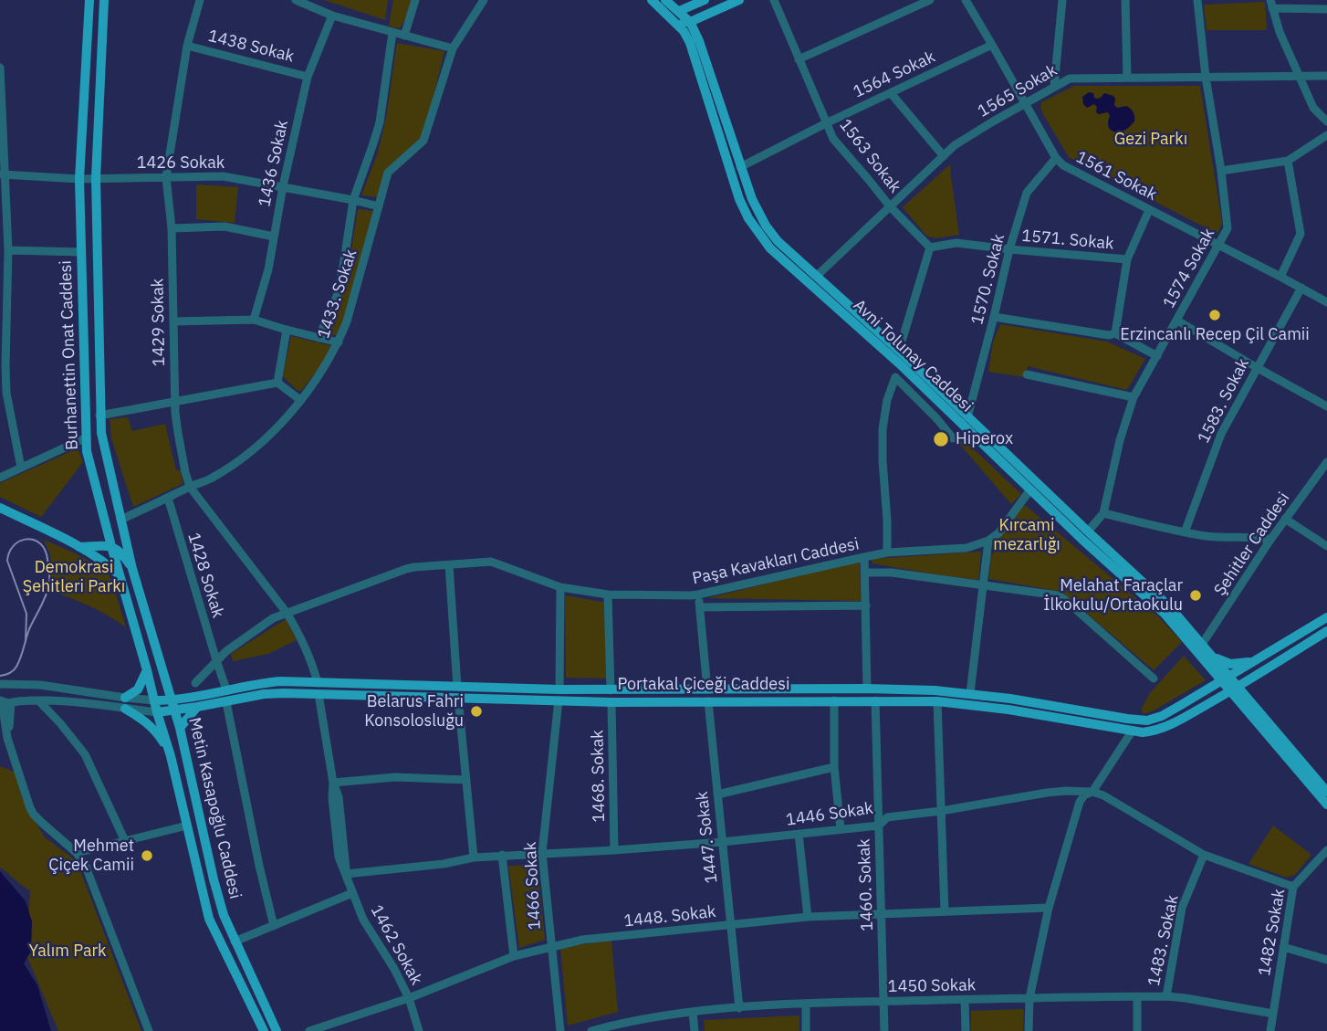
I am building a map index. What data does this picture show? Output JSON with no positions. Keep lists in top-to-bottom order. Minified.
{"streets":{"main road":["Burhanettin Onat Caddesi","Avni Tolunay Caddesi","Portakal Çiceği Caddesi","Metin Kasapoğlu Caddesi"],"street":["1438 Sokak","1564 Sokak","1565 Sokak","1563 Sokak","1426 Sokak","1436 Sokak","1561 Sokak","1571. Sokak","1574 Sokak","1570. Sokak","1433. Sokak","1429 Sokak","1583. Sokak","Şehitler Caddesi","Paşa Kavakları Caddesi","1428 Sokak","1468. Sokak","1446 Sokak","1447. Sokak","1460. Sokak","1466 Sokak","1448. Sokak","1482 Sokak","1483. Sokak","1462 Sokak","1450 Sokak"]},"crossings":[["1438 Sokak","1436 Sokak"],["1438 Sokak","1429 Sokak"],["1564 Sokak","1563 Sokak"],["1564 Sokak","1561 Sokak"],["1564 Sokak","Avni Tolunay Caddesi"],["1565 Sokak","1563 Sokak"],["1565 Sokak","1561 Sokak"],["1565 Sokak","1574 Sokak"],["1565 Sokak","Avni Tolunay Caddesi"],["1563 Sokak","1571. Sokak"],["1426 Sokak","1436 Sokak"],["1426 Sokak","1433. Sokak"],["1426 Sokak","1429 Sokak"],["1426 Sokak","Burhanettin Onat Caddesi"],["1561 Sokak","1574 Sokak"],["1561 Sokak","1570. Sokak"],["1561 Sokak","1583. Sokak"],["1571. Sokak","1570. Sokak"],["1574 Sokak","Avni Tolunay Caddesi"],["1570. Sokak","Avni Tolunay Caddesi"],["1433. Sokak","1429 Sokak"],["1433. Sokak","Burhanettin Onat Caddesi"],["1433. Sokak","1428 Sokak"],["1429 Sokak","Paşa Kavakları Caddesi"],["1429 Sokak","Portakal Çiceği Caddesi"],["Burhanettin Onat Caddesi","Portakal Çiceği Caddesi"],["Burhanettin Onat Caddesi","Metin Kasapoğlu Caddesi"],["Avni Tolunay Caddesi","Şehitler Caddesi"],["Avni Tolunay Caddesi","Portakal Çiceği Caddesi"],["Paşa Kavakları Caddesi","1428 Sokak"],["Paşa Kavakları Caddesi","1466 Sokak"],["1428 Sokak","Portakal Çiceği Caddesi"],["Portakal Çiceği Caddesi","1468. Sokak"],["Portakal Çiceği Caddesi","Metin Kasapoğlu Caddesi"],["Portakal Çiceği Caddesi","1447. Sokak"],["Portakal Çiceği Caddesi","1460. Sokak"],["Portakal Çiceği Caddesi","1466 Sokak"],["Portakal Çiceği Caddesi","1462 Sokak"],["1468. Sokak","1446 Sokak"],["1446 Sokak","1447. Sokak"],["1446 Sokak","1460. Sokak"],["1446 Sokak","1466 Sokak"],["1446 Sokak","1482 Sokak"],["1446 Sokak","1483. Sokak"],["1446 Sokak","1462 Sokak"],["1447. Sokak","1448. Sokak"],["1447. Sokak","1450 Sokak"],["1460. Sokak","1448. Sokak"],["1460. Sokak","1450 Sokak"],["1466 Sokak","1448. Sokak"],["1448. Sokak","1462 Sokak"],["1482 Sokak","1450 Sokak"],["1483. Sokak","1450 Sokak"]],"parks":["Gezi Parkı","Kırcami mezarlığı","Demokrasi Şehitleri Parkı","Yalım Park"],"places":["Erzincanlı Recep Çil Camii","Hiperox","Melahat Faraçlar İlkokulu/Ortaokulu","Belarus Fahri Konsolosluğu","Mehmet Çiçek Camii"]}
